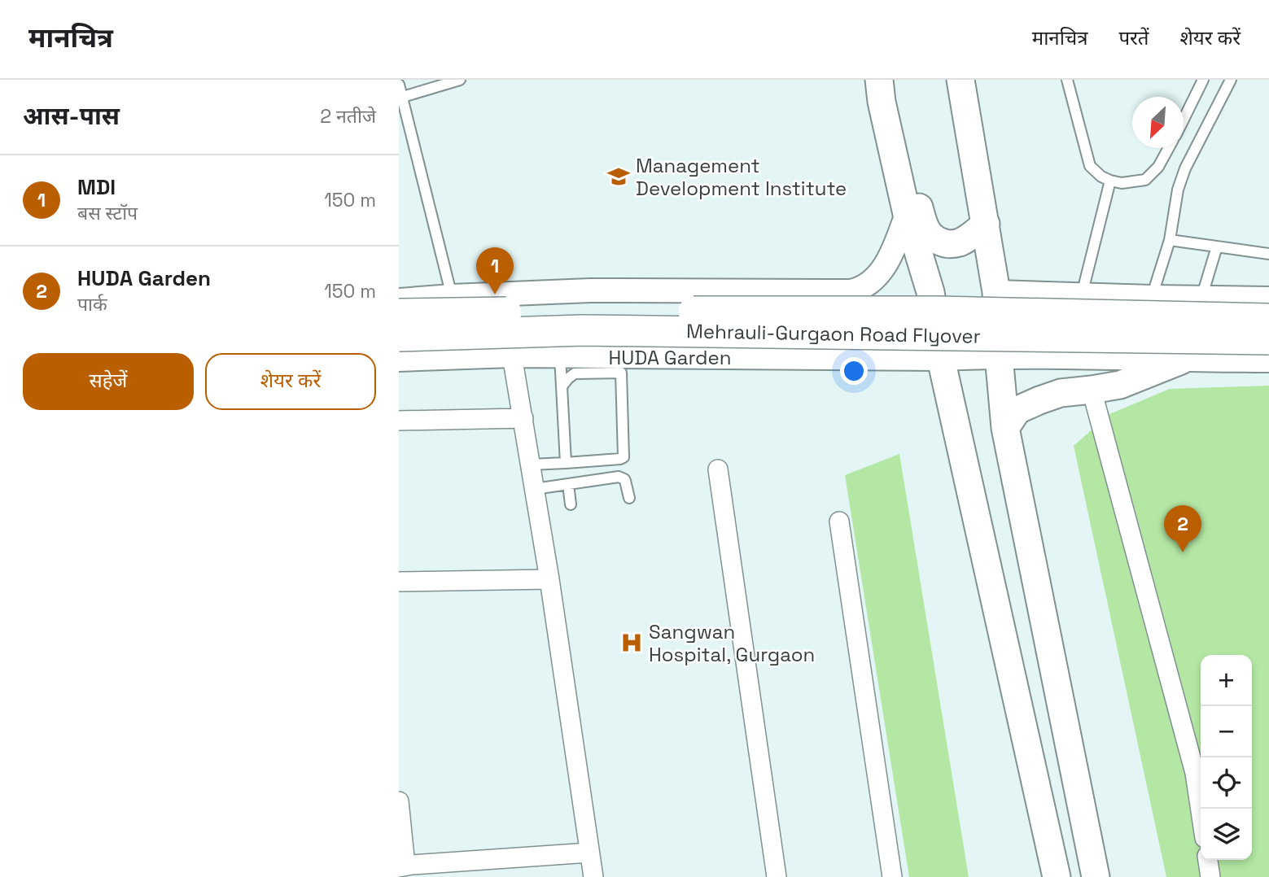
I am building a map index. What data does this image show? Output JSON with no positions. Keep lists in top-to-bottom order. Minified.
{"streets":{"main road":["Mehrauli-Gurgaon Road Flyover"],"street":["HUDA Garden"]},"places":{"school or university":["Management Development Institute"],"hospital":["Sangwan Hospital, Gurgaon"]},"north":"bottom left","page":{"header":"मानचित्र","nav":["मानचित्र","परतें","शेयर करें"],"heading":["आस-पास","2 नतीजे"],"list":[{"mark":"1","name":"MDI","note":"बस स्टॉप","value":"150 m"},{"mark":"2","name":"HUDA Garden","note":"पार्क","value":"150 m"}],"pins":["1","2"],"buttons":["सहेजें","शेयर करें"],"map_buttons":["+","−"]}}
